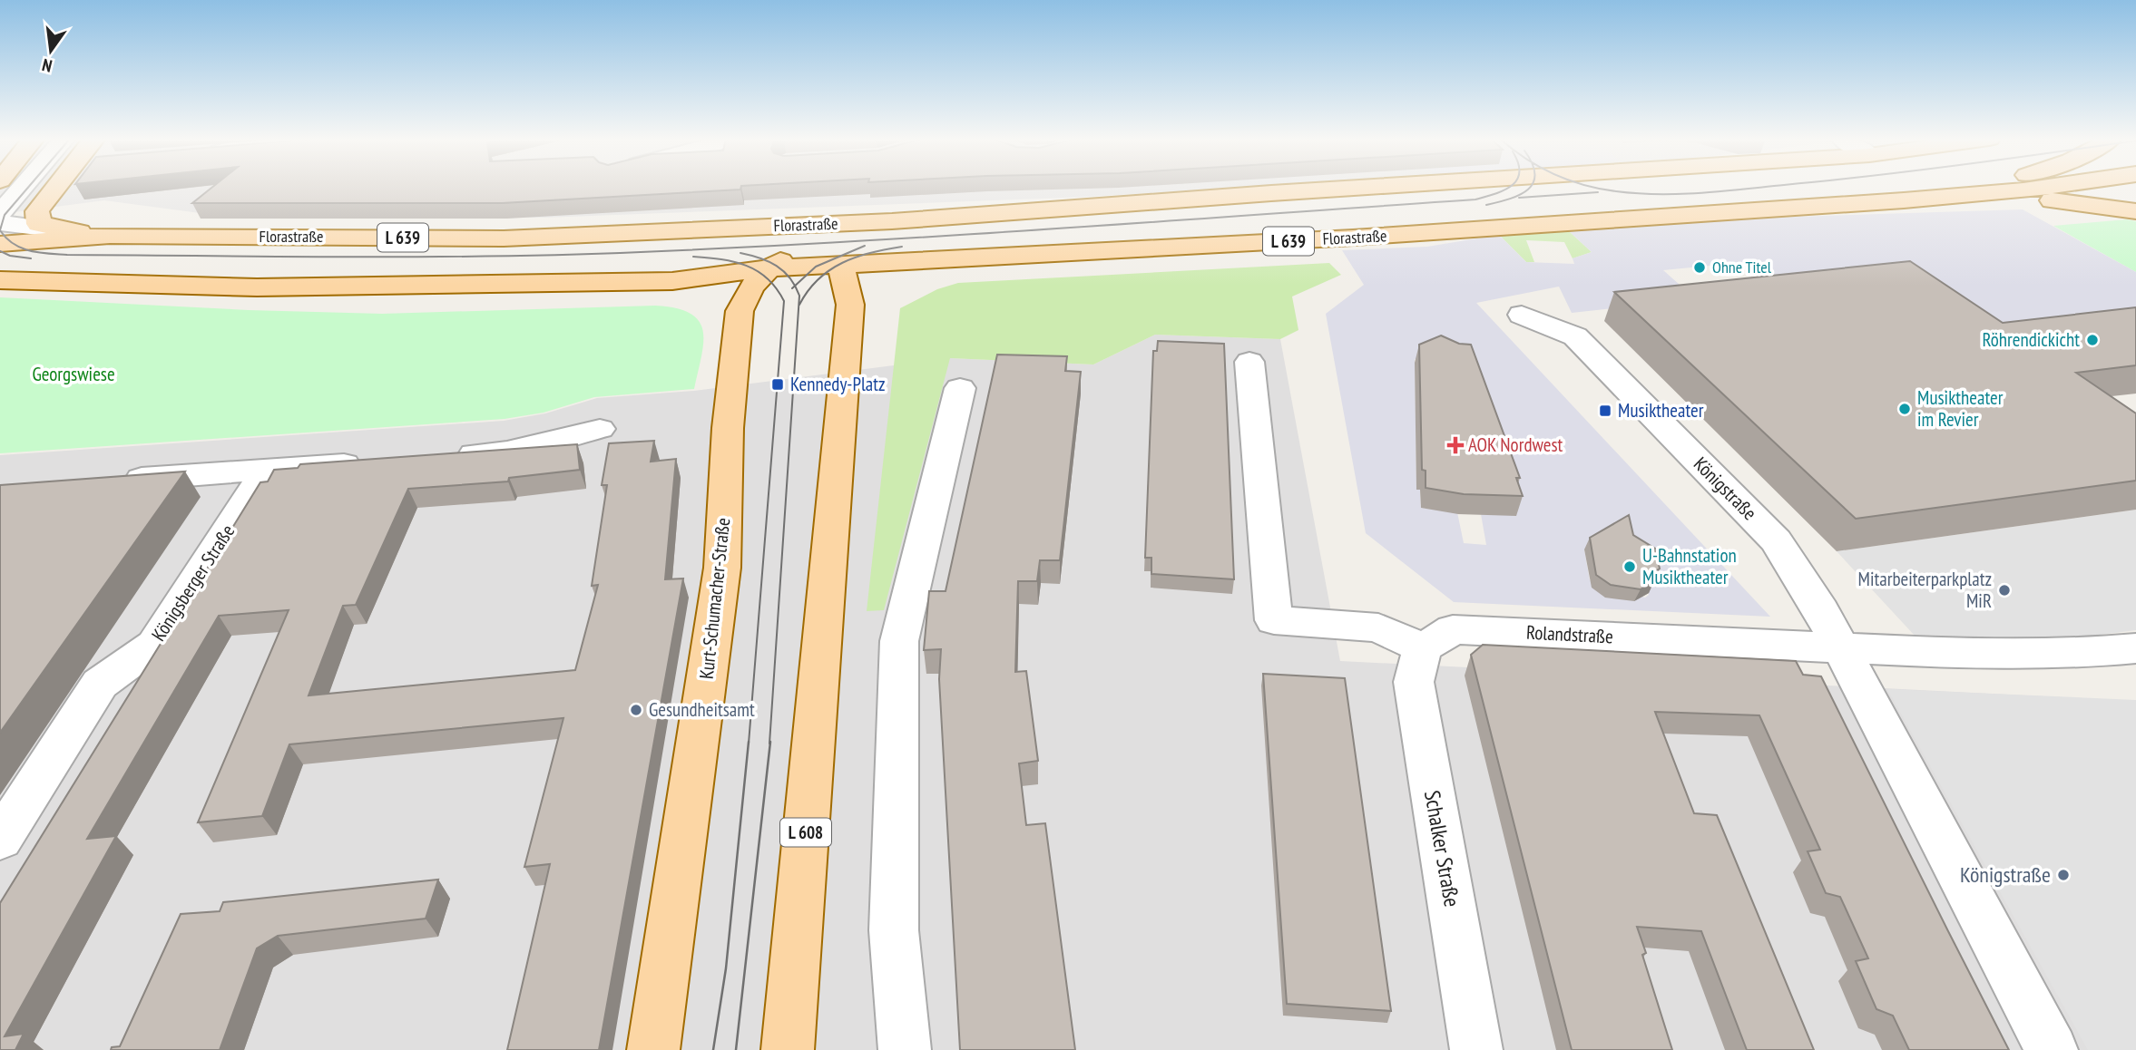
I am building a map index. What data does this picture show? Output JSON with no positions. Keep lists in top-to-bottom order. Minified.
{"streets":{"main road":["Florastraße","L 639","Kurt-Schumacher-Straße","L 608"],"street":["Königstraße","Königsberger Straße","Rolandstraße","Schalker Straße"]},"crossings":[["Florastraße","Kurt-Schumacher-Straße"],["Florastraße","L 608"],["Königstraße","Rolandstraße"],["Rolandstraße","Schalker Straße"]],"parks":["Georgswiese"],"places":{"other":["Ohne Titel","Röhrendickicht","Musiktheater im Revier","U-Bahnstation Musiktheater","Mitarbeiterparkplatz MiR","Gesundheitsamt","Königstraße"],"transit":["Kennedy-Platz","Musiktheater"],"health":["AOK Nordwest"]},"north":"bottom"}
